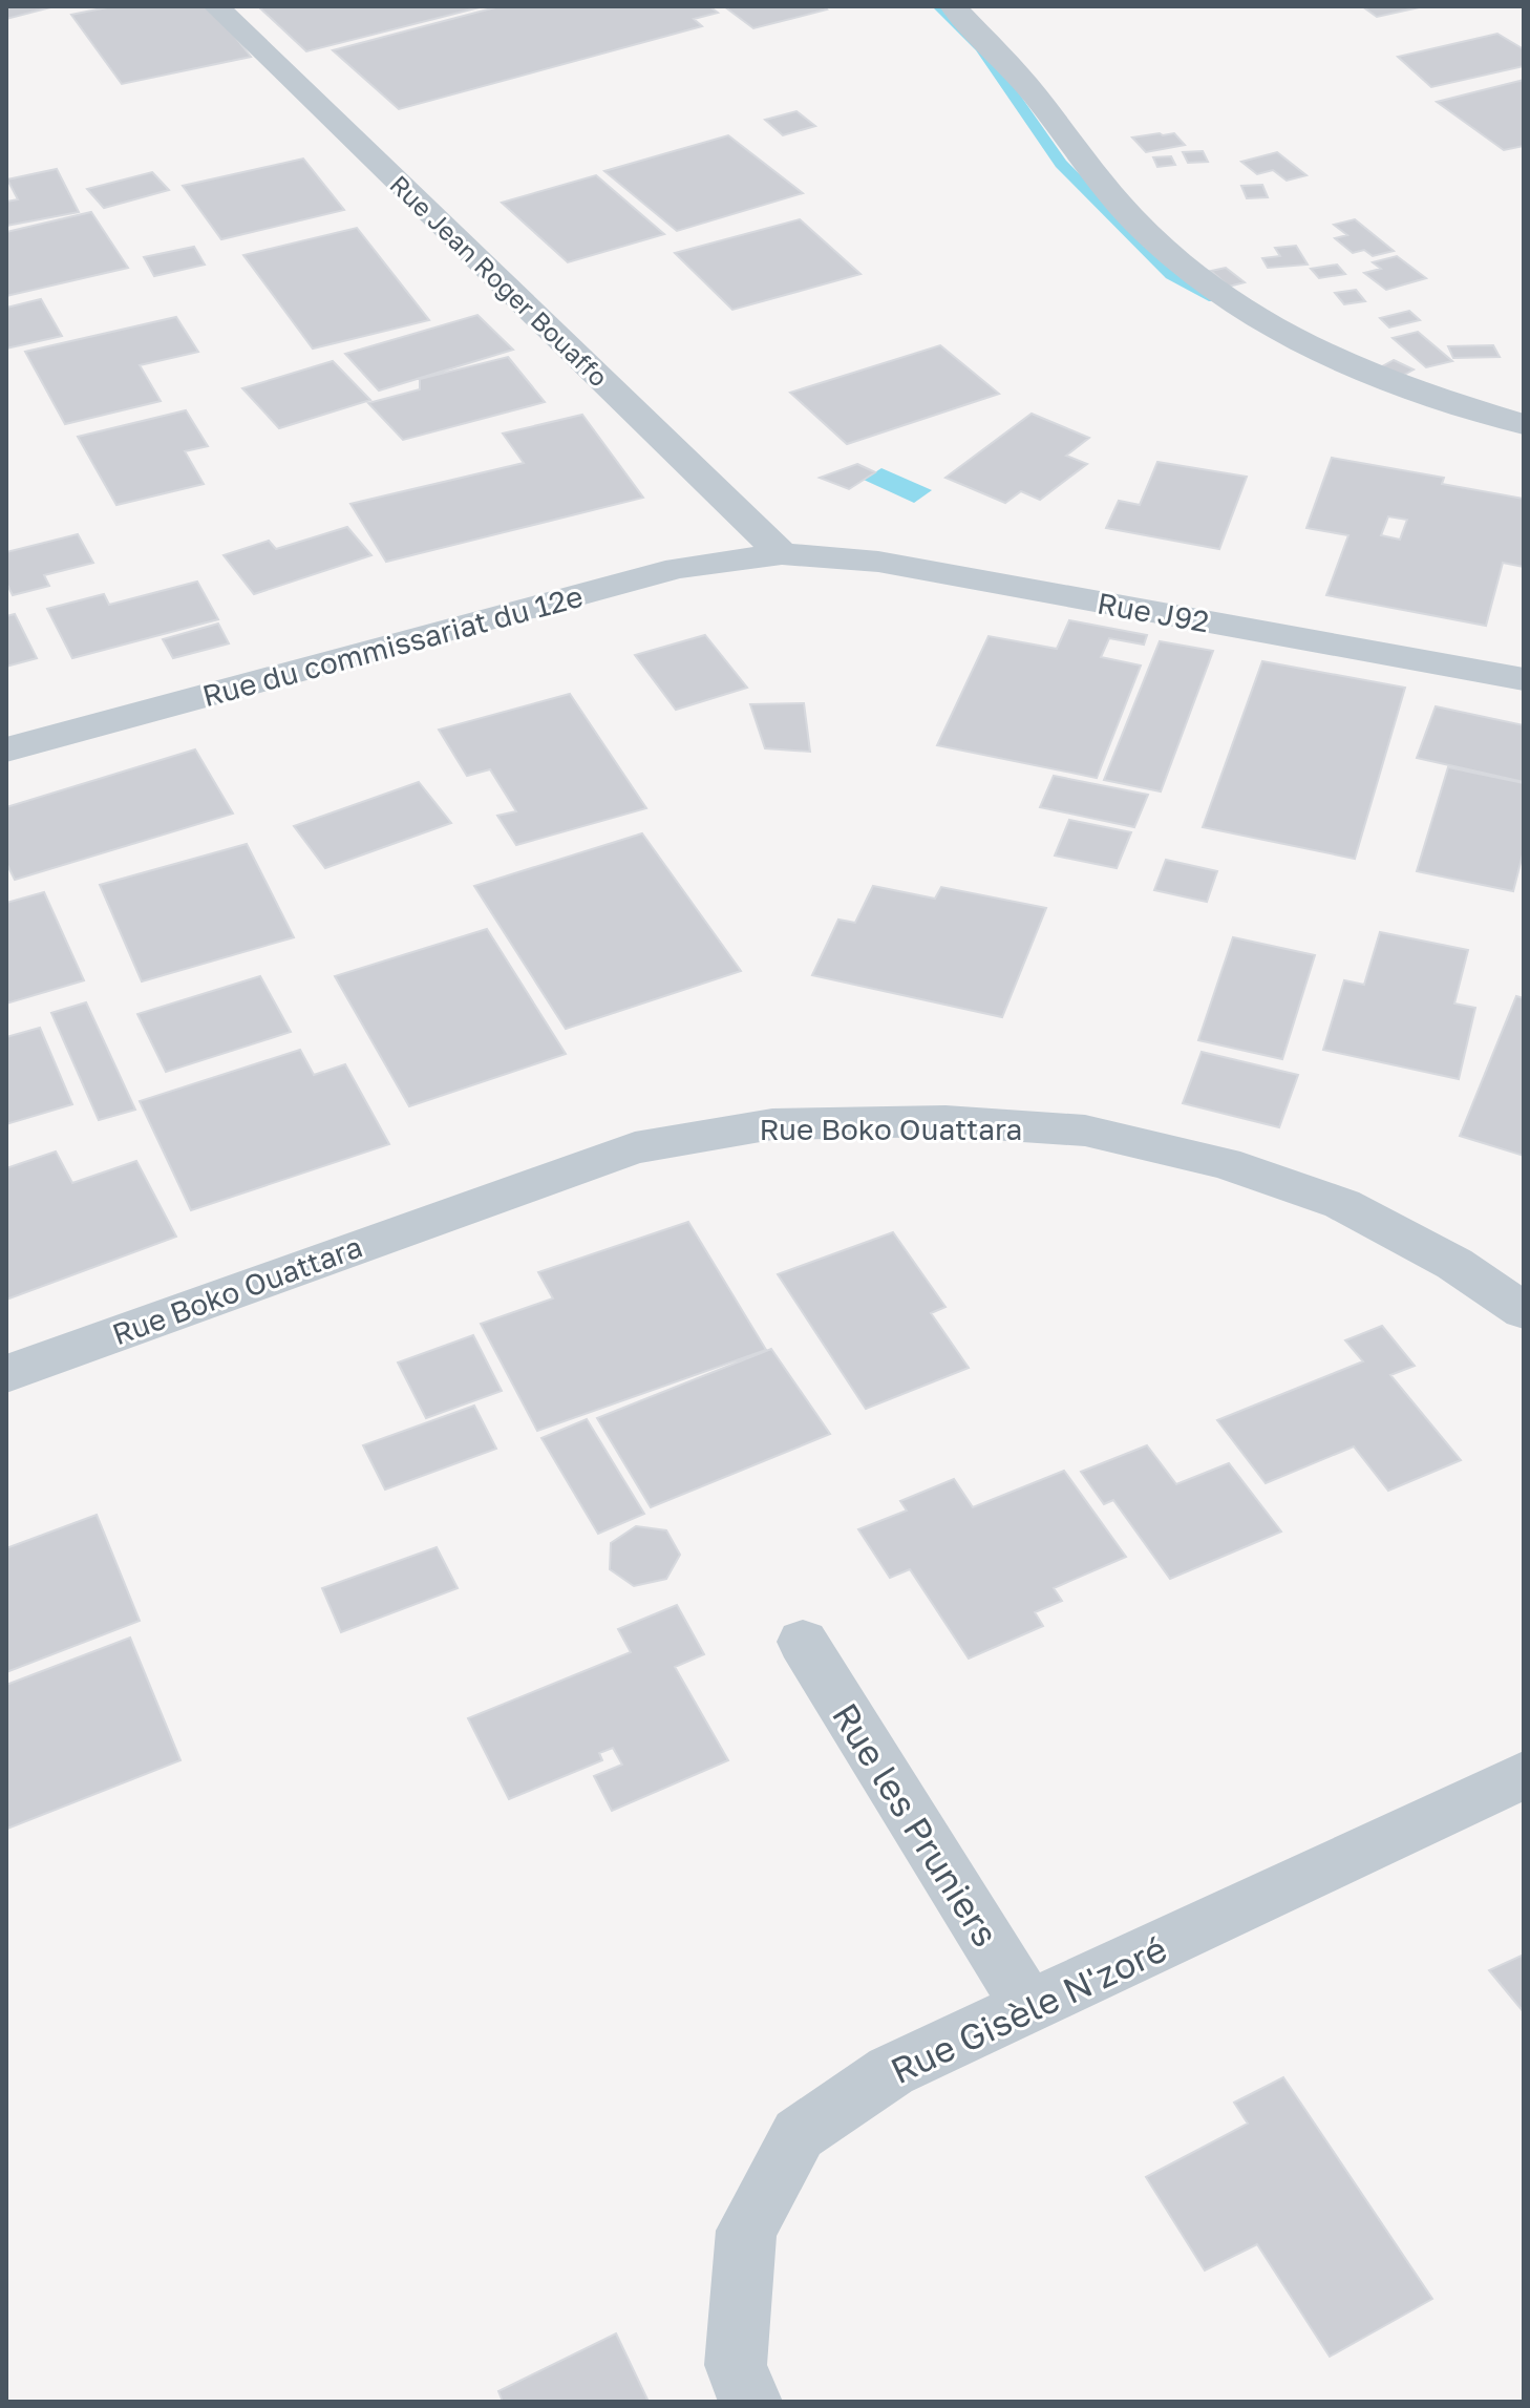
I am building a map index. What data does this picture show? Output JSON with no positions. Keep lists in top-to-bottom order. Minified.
{"streets":{"street":["Rue Jean Roger Bouaffo","Rue J92","Rue du commissariat du 12e","Rue Boko Ouattara","Rue les Pruniers","Rue Gisèle N'zoré"]},"crossings":[["Rue Jean Roger Bouaffo","Rue J92"],["Rue Jean Roger Bouaffo","Rue du commissariat du 12e"],["Rue J92","Rue du commissariat du 12e"],["Rue les Pruniers","Rue Gisèle N'zoré"]]}
